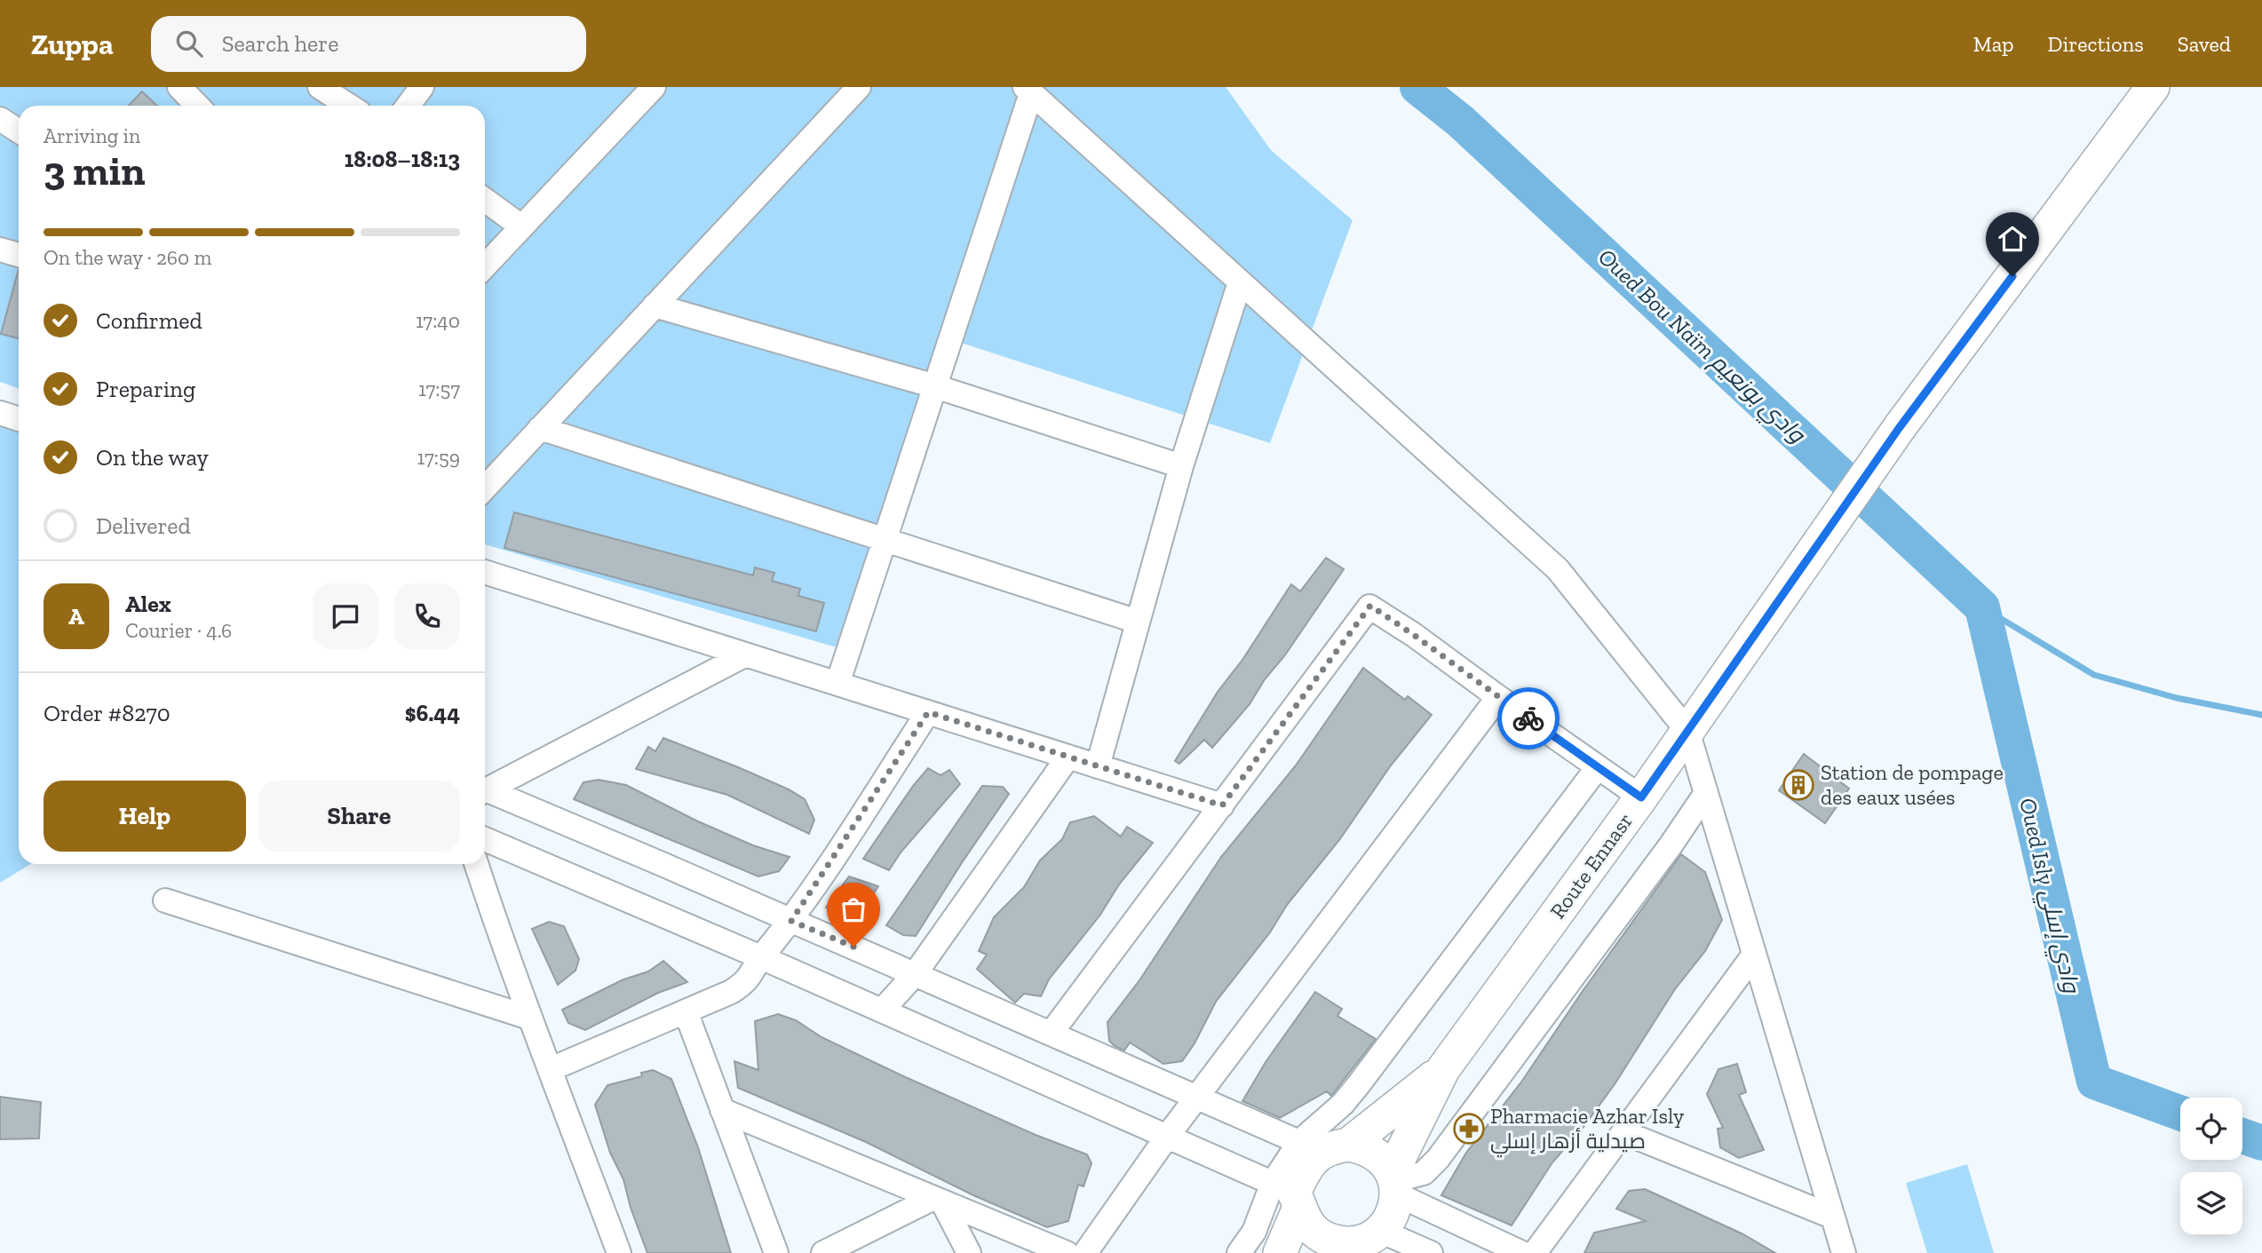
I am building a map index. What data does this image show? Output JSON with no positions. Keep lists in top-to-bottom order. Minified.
{"streets":{"main road":["Route Ennasr"]},"water":["Oued Bou Naïm وادي بونعيم","Oued Isly وادي إسلي"],"places":{"building":["Station de pompage des eaux usées"],"pharmacy":["Pharmacie Azhar Isly صيدلية أزهار إسلي"]},"page":{"header":"Zuppa","search":"Search here","nav":["Map","Directions","Saved"],"heading":["3 min","Arriving in","18:08–18:13"],"panel":["Alex","Courier · 4.6","Order #8270","$6.44"],"bar":"On the way · 260 m","list":[["Confirmed","17:40"],["Preparing","17:57"],["On the way","17:59"],"Delivered"],"round":"A","buttons":["Help","Share"]}}
